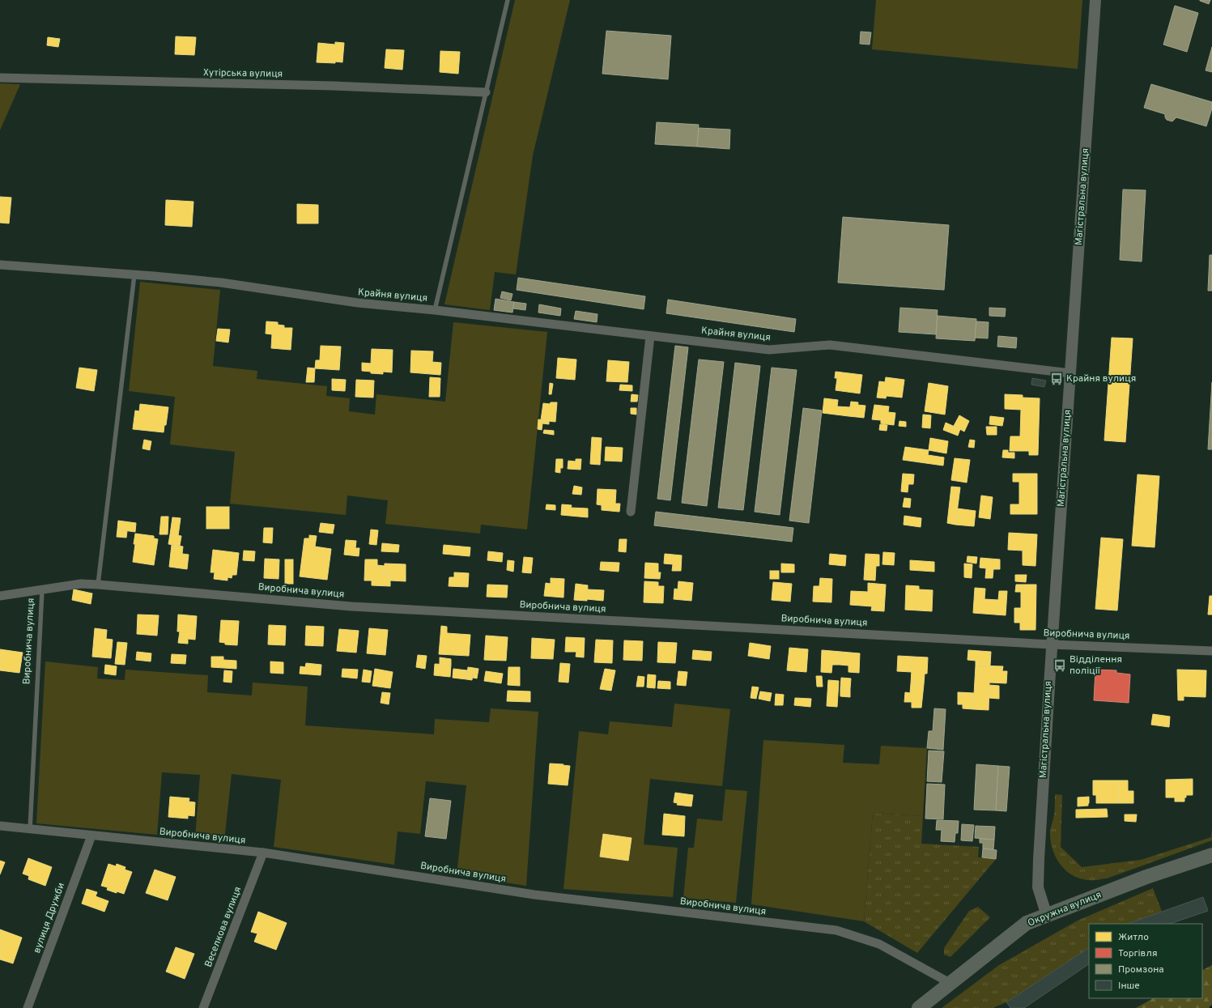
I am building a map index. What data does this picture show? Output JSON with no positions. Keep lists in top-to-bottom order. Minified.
{"streets":{"main road":["Окружна вулиця"],"street":["Хутірська вулиця","Магістральна вулиця","Крайня вулиця","Виробнича вулиця","вулиця Дружби","Веселкова вулиця"]},"crossings":[["Магістральна вулиця","Крайня вулиця"],["Магістральна вулиця","Виробнича вулиця"],["Магістральна вулиця","Окружна вулиця"],["Виробнича вулиця","Окружна вулиця"],["Виробнича вулиця","вулиця Дружби"],["Виробнича вулиця","Веселкова вулиця"]],"places":{"bus stop":["Крайня вулиця","Відділення поліції"]},"legend":["Житло","Торгівля","Промзона","Інше"]}
